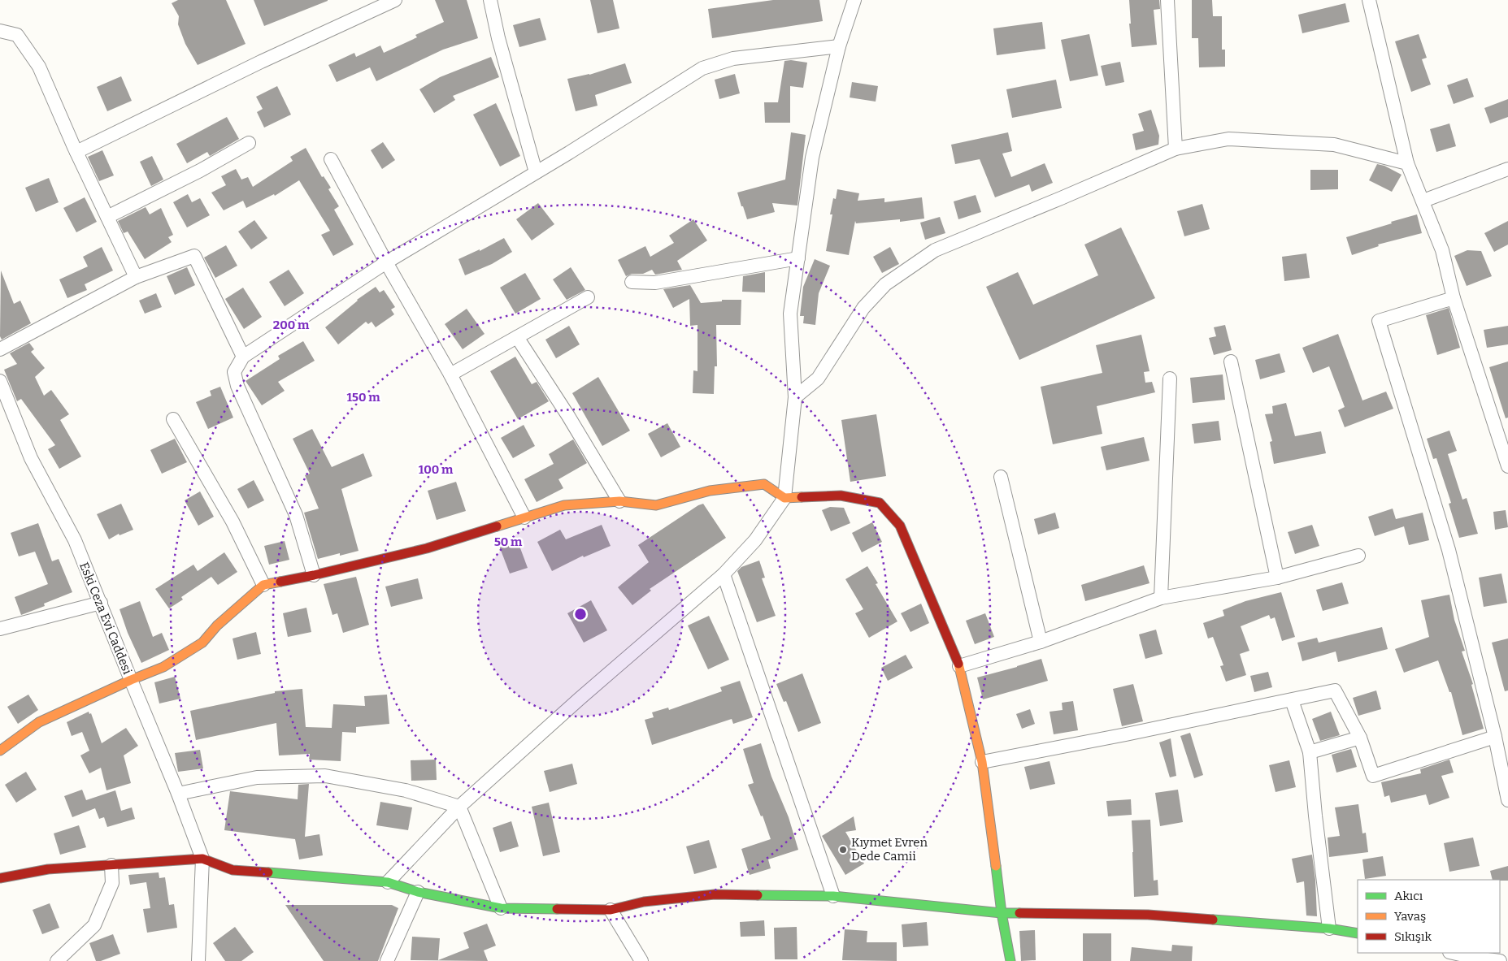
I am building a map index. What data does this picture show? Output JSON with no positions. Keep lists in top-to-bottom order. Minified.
{"streets":{"street":["Eski Ceza Evi Caddesi"]},"places":["Kıymet Evren Dede Camii"],"legend":["Akıcı","Yavaş","Sıkışık"],"rings":["200 m","150 m","100 m","50 m"]}
